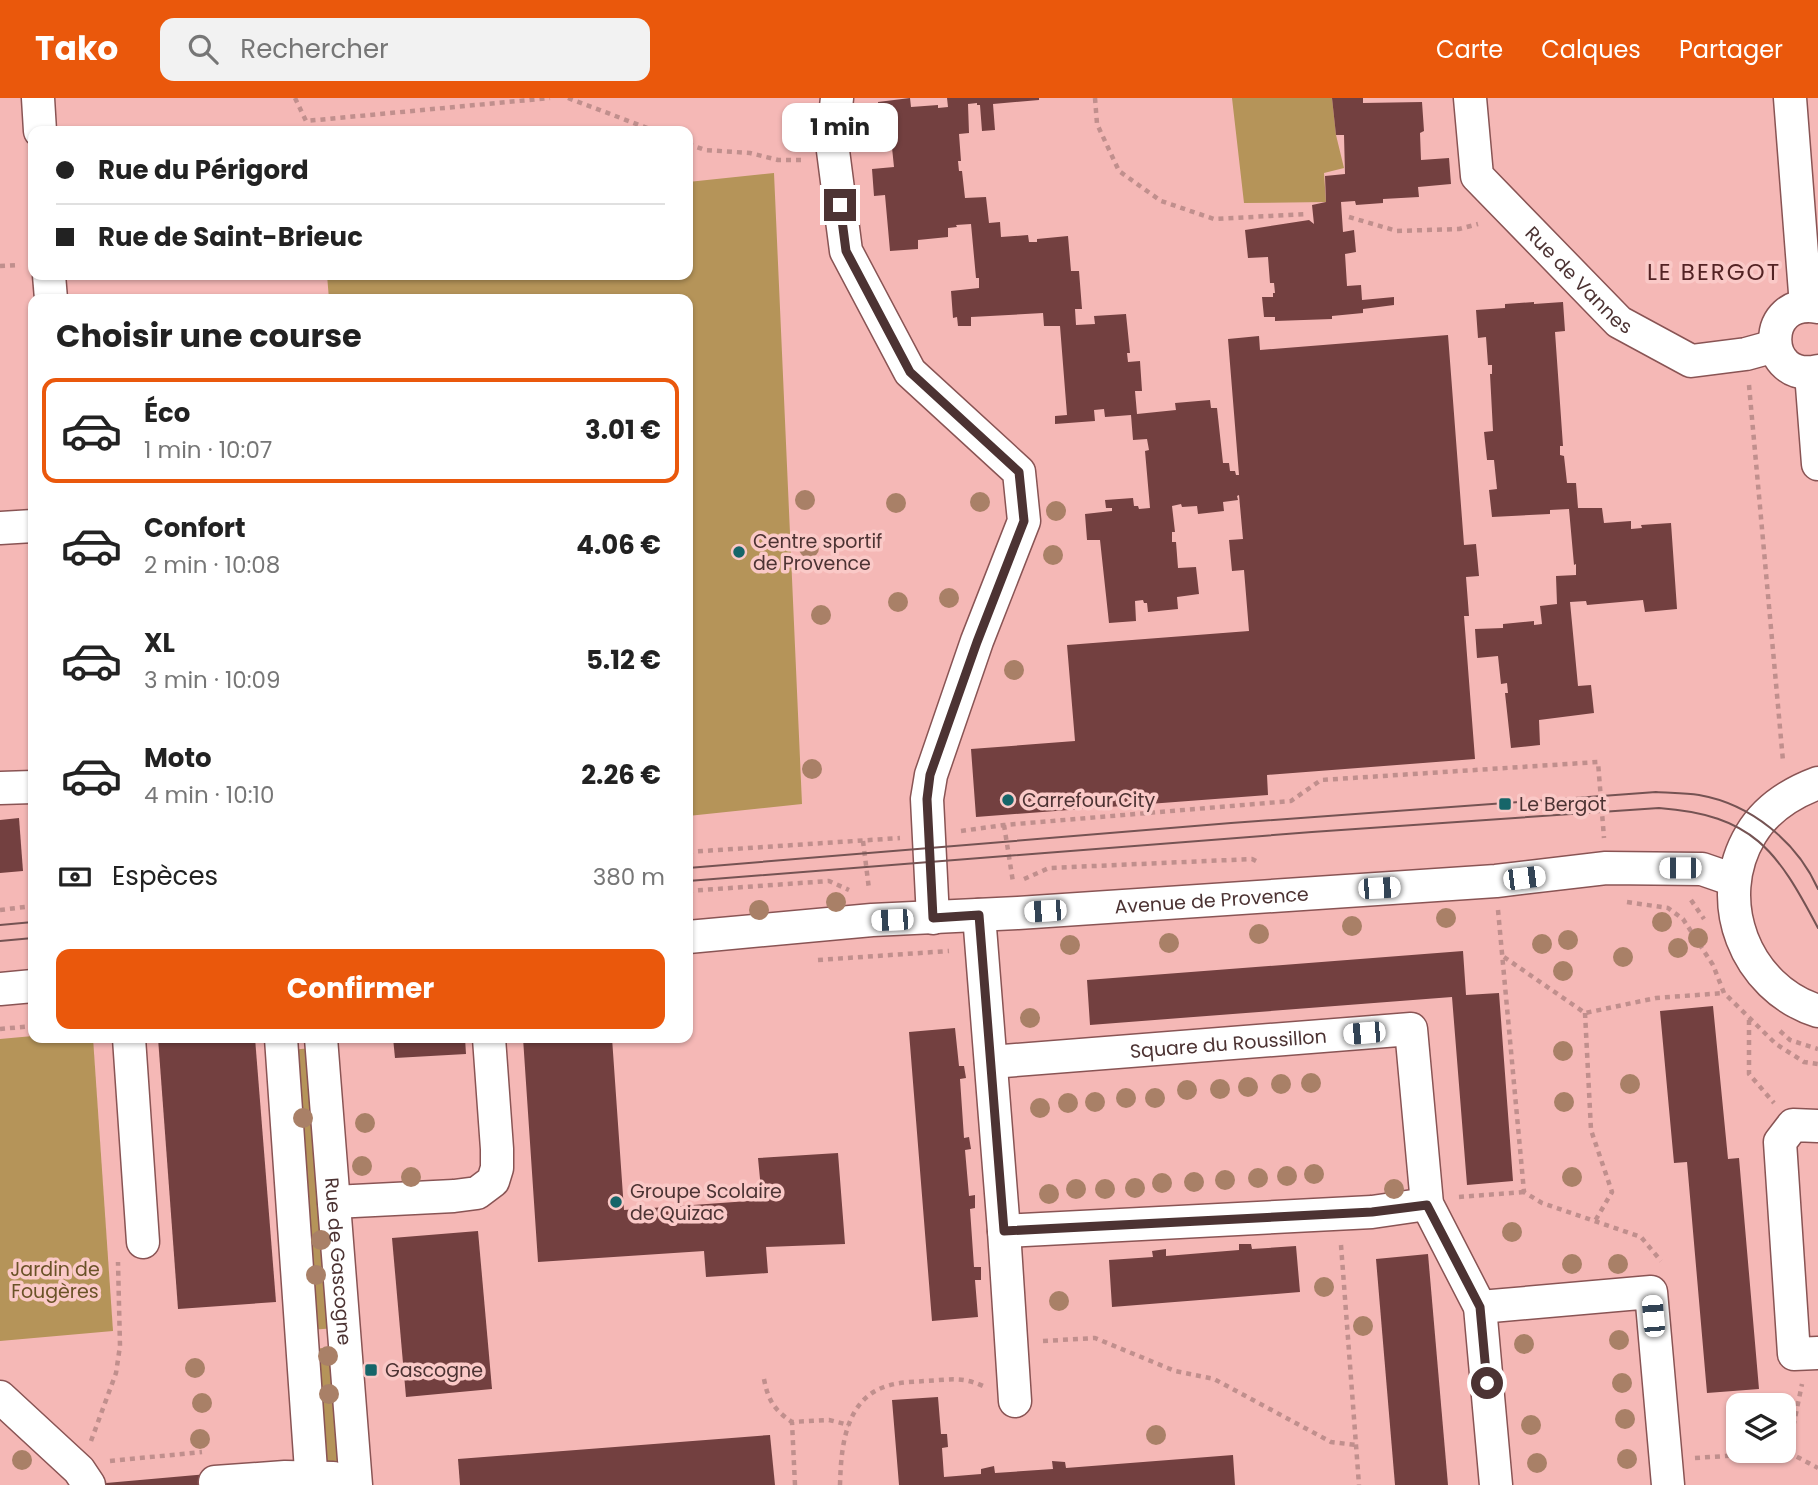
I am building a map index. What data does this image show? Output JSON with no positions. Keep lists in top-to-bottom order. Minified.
{"streets":{"street":["Rue de Vannes","Avenue de Provence","Square du Roussillon","Rue de Gascogne"]},"districts":["LE BERGOT"],"parks":["Jardin de Fougères"],"places":{"other":["Centre sportif de Provence","Carrefour City","Groupe Scolaire de Quizac"],"transit":["Le Bergot","Gascogne"]},"page":{"header":"Tako","search":"Rechercher","nav":["Carte","Calques","Partager"],"bubble":"1 min","banner":["Rue du Périgord","Rue de Saint-Brieuc"],"heading":"Choisir une course","list":[{"name":"Éco","note":"1 min · 10:07","value":"3.01 €"},{"name":"Confort","note":"2 min · 10:08","value":"4.06 €"},{"name":"XL","note":"3 min · 10:09","value":"5.12 €"},{"name":"Moto","note":"4 min · 10:10","value":"2.26 €"}],"pay":["Espèces","380 m"],"buttons":"Confirmer"}}
